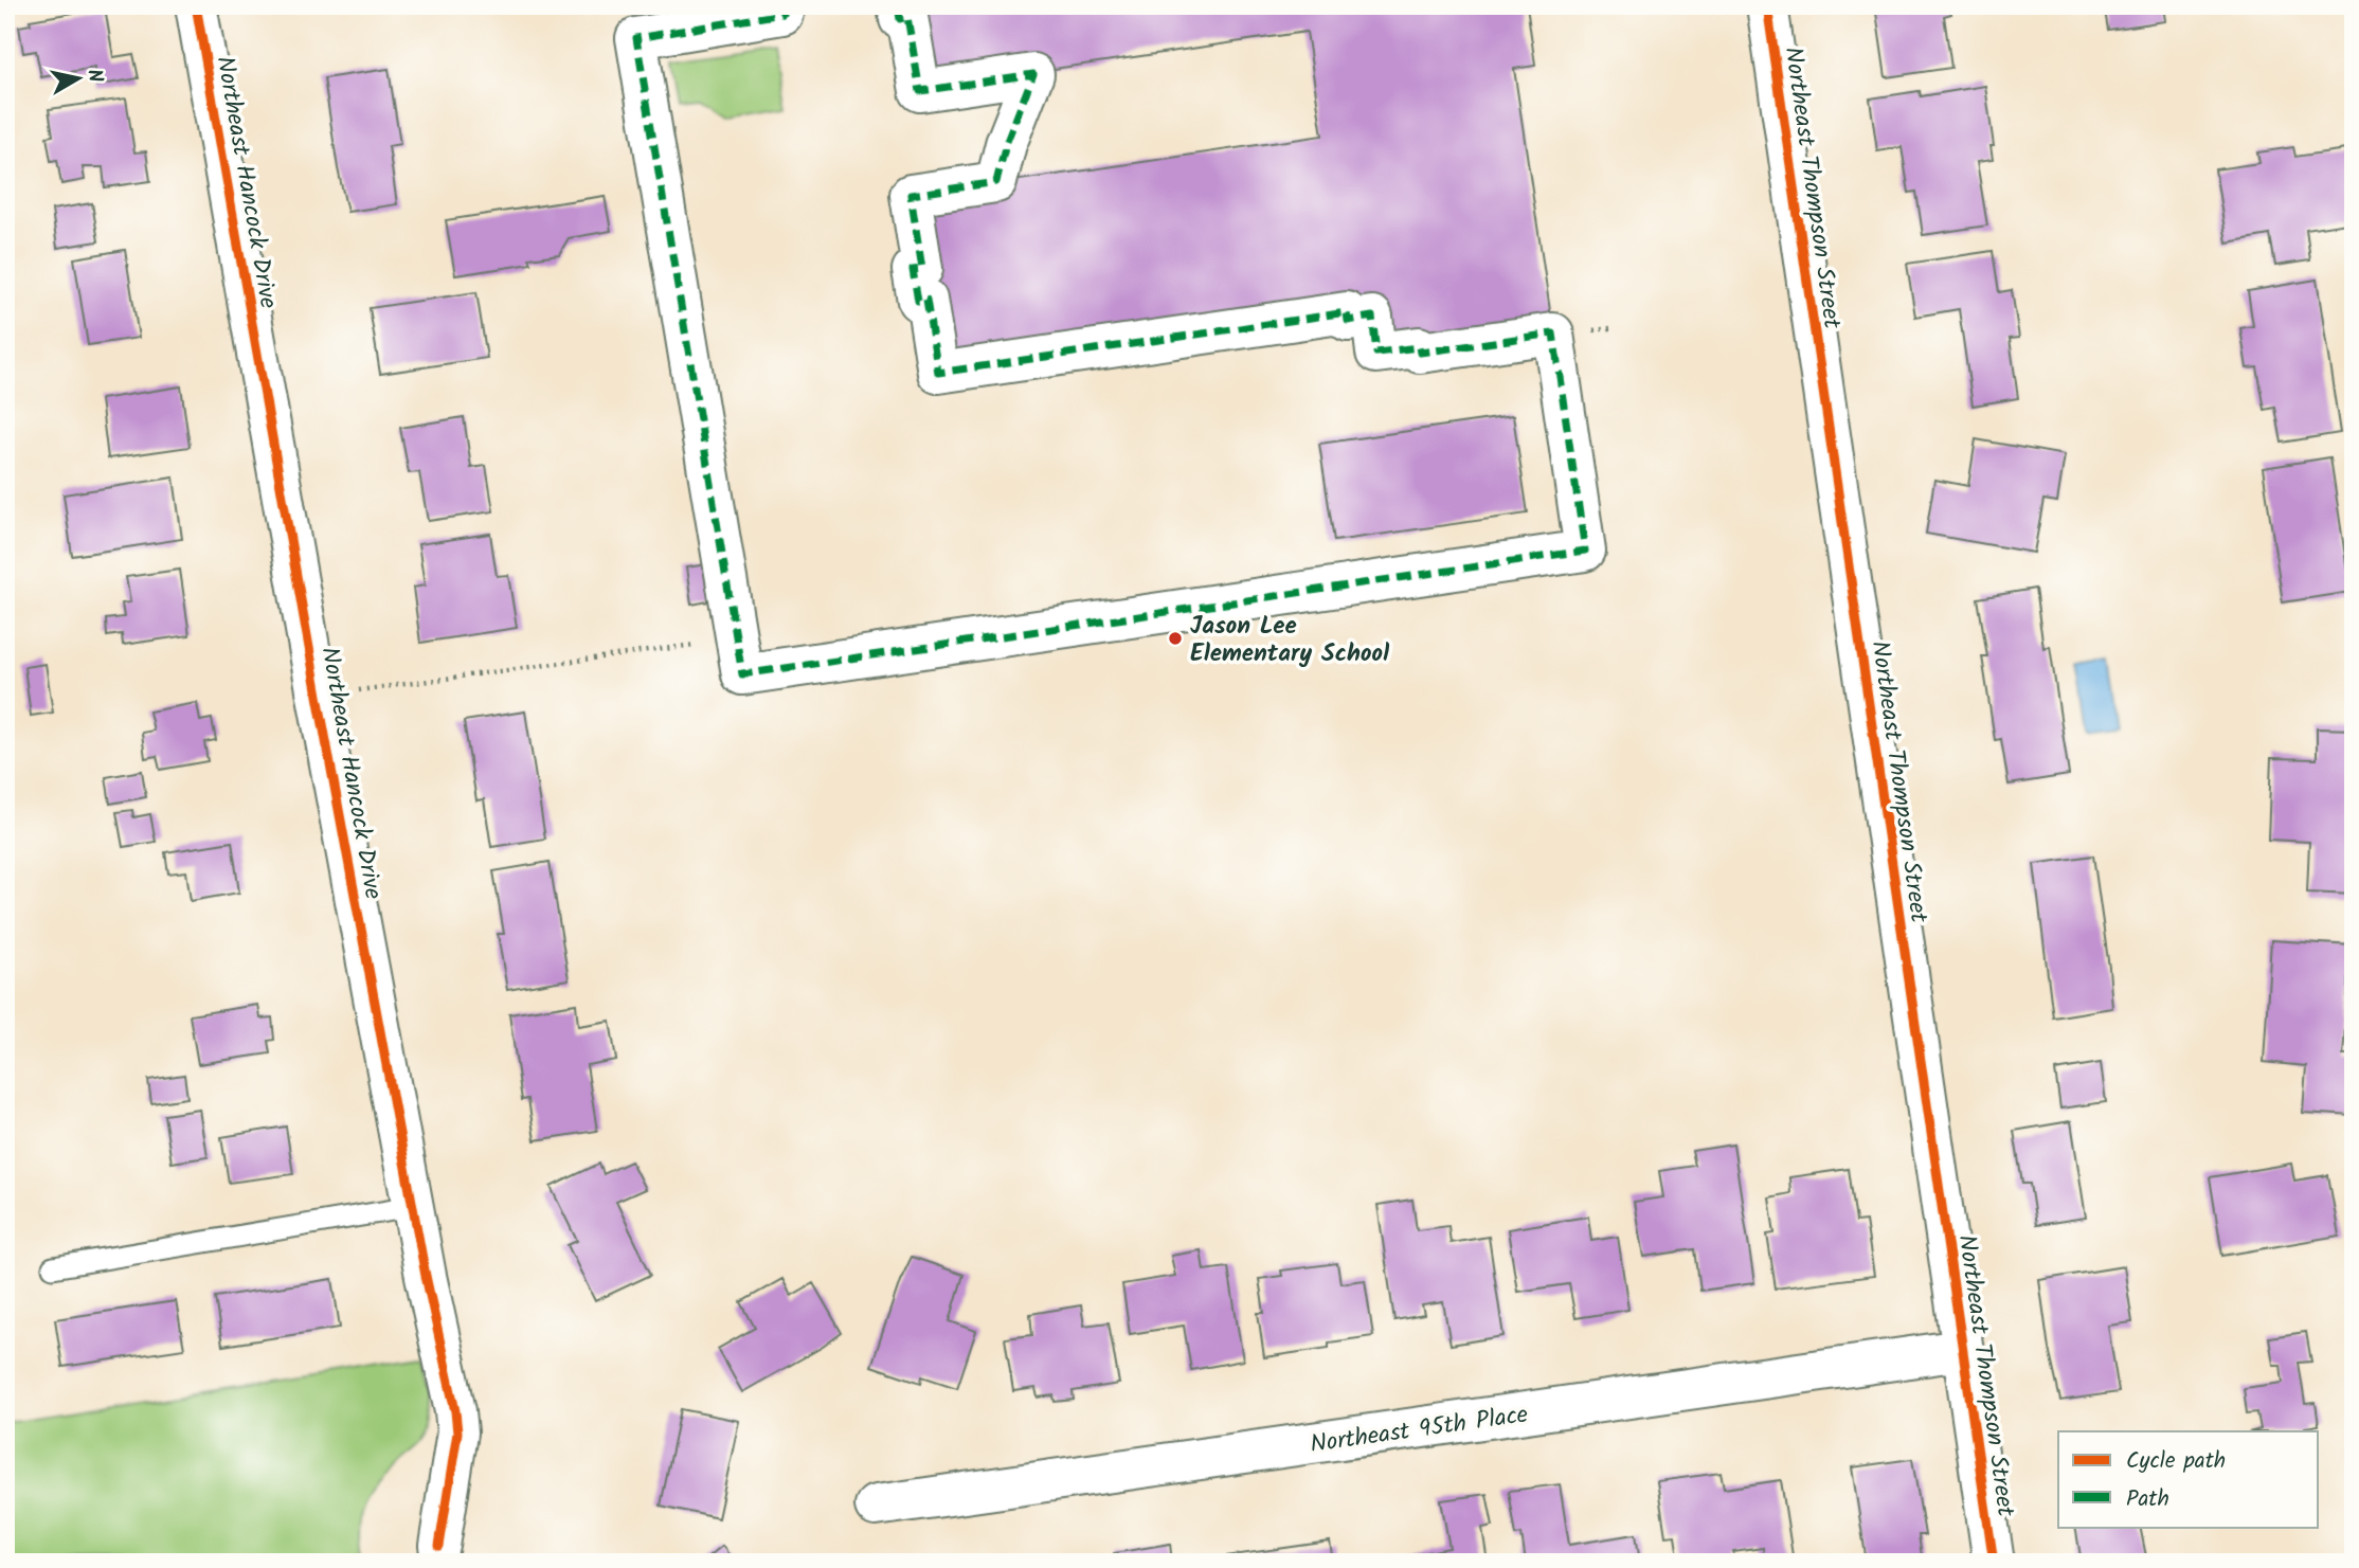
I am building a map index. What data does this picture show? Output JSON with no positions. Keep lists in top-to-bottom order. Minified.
{"streets":{"street":["Northeast Hancock Drive","Northeast Thompson Street","Northeast 95th Place"]},"crossings":[["Northeast Thompson Street","Northeast 95th Place"]],"places":["Jason Lee Elementary School"],"legend":["Cycle path","Path"],"north":"right"}
